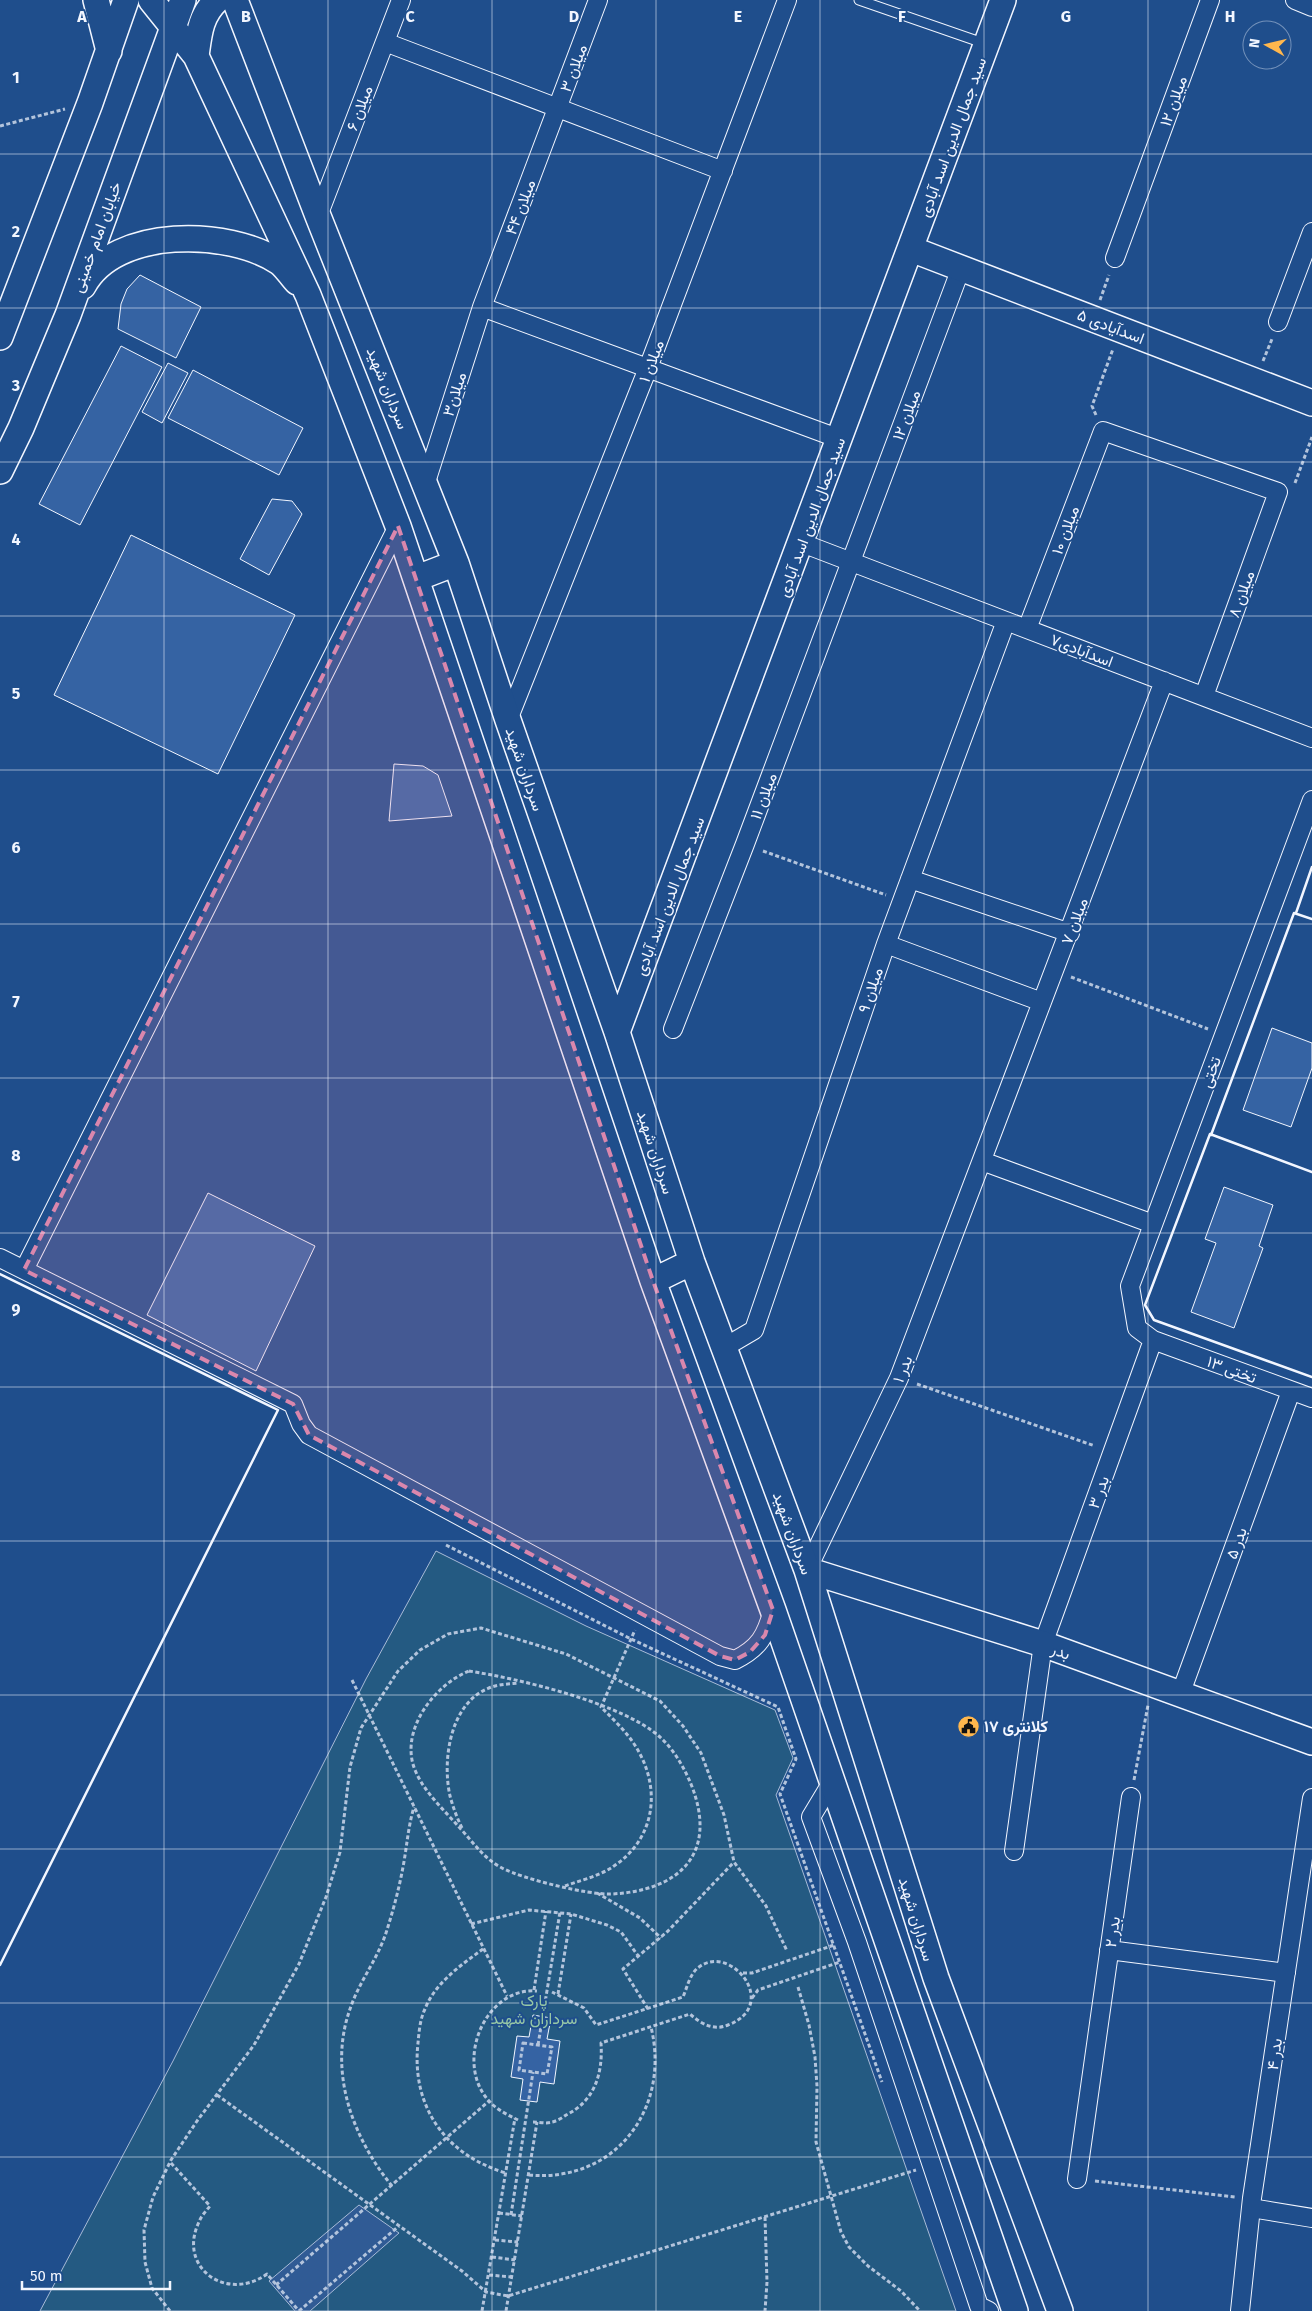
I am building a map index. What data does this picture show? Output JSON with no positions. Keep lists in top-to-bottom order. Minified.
{"streets":{"street":["میلان ۳","میلان ۱۲","میلان ۶","سید جمال الدین اسد آبادی","میلان ۴۴","خیابان امام خمینی","اسدآیادی ۵","میلان ۱","سرداران شهید","میلان۳","میلان ۱۰","میلان ۸","اسدآبادی۷","میلان ۱۱","میلان ۷","میلان ۹","تختی","بدر ۱","تختی ۱۳","بدر ۳","بدر ۵","بدر","بدر ۲","بدر ۴"]},"crossings":[["میلان ۳","میلان ۴۴"],["میلان ۱۲","اسدآیادی ۵"],["میلان ۱۲","اسدآبادی۷"],["میلان ۱۲","میلان ۱۱"],["میلان ۶","سرداران شهید"],["سید جمال الدین اسد آبادی","اسدآیادی ۵"],["سید جمال الدین اسد آبادی","سرداران شهید"],["سید جمال الدین اسد آبادی","اسدآبادی۷"],["میلان ۴۴","میلان۳"],["خیابان امام خمینی","سرداران شهید"],["میلان ۱","سرداران شهید"],["سرداران شهید","میلان۳"],["سرداران شهید","میلان ۹"],["سرداران شهید","بدر ۱"],["سرداران شهید","بدر"],["میلان ۱۰","اسدآبادی۷"],["میلان ۸","اسدآبادی۷"],["اسدآبادی۷","میلان ۱۱"],["اسدآبادی۷","میلان ۷"],["اسدآبادی۷","میلان ۹"],["میلان ۷","بدر ۱"],["تختی","تختی ۱۳"],["تختی","بدر ۳"],["بدر ۱","بدر"],["تختی ۱۳","بدر ۳"],["تختی ۱۳","بدر ۵"],["بدر ۳","بدر"],["بدر ۵","بدر"]],"parks":["پارک سرداران شهید"],"places":{"public building":["کلانتری ۱۷"]},"scale_bar":"50 m","north":"left","grid":{"columns":["A","B","C","D","E","F","G","H"],"rows":["1","2","3","4","5","6","7","8","9"]}}
